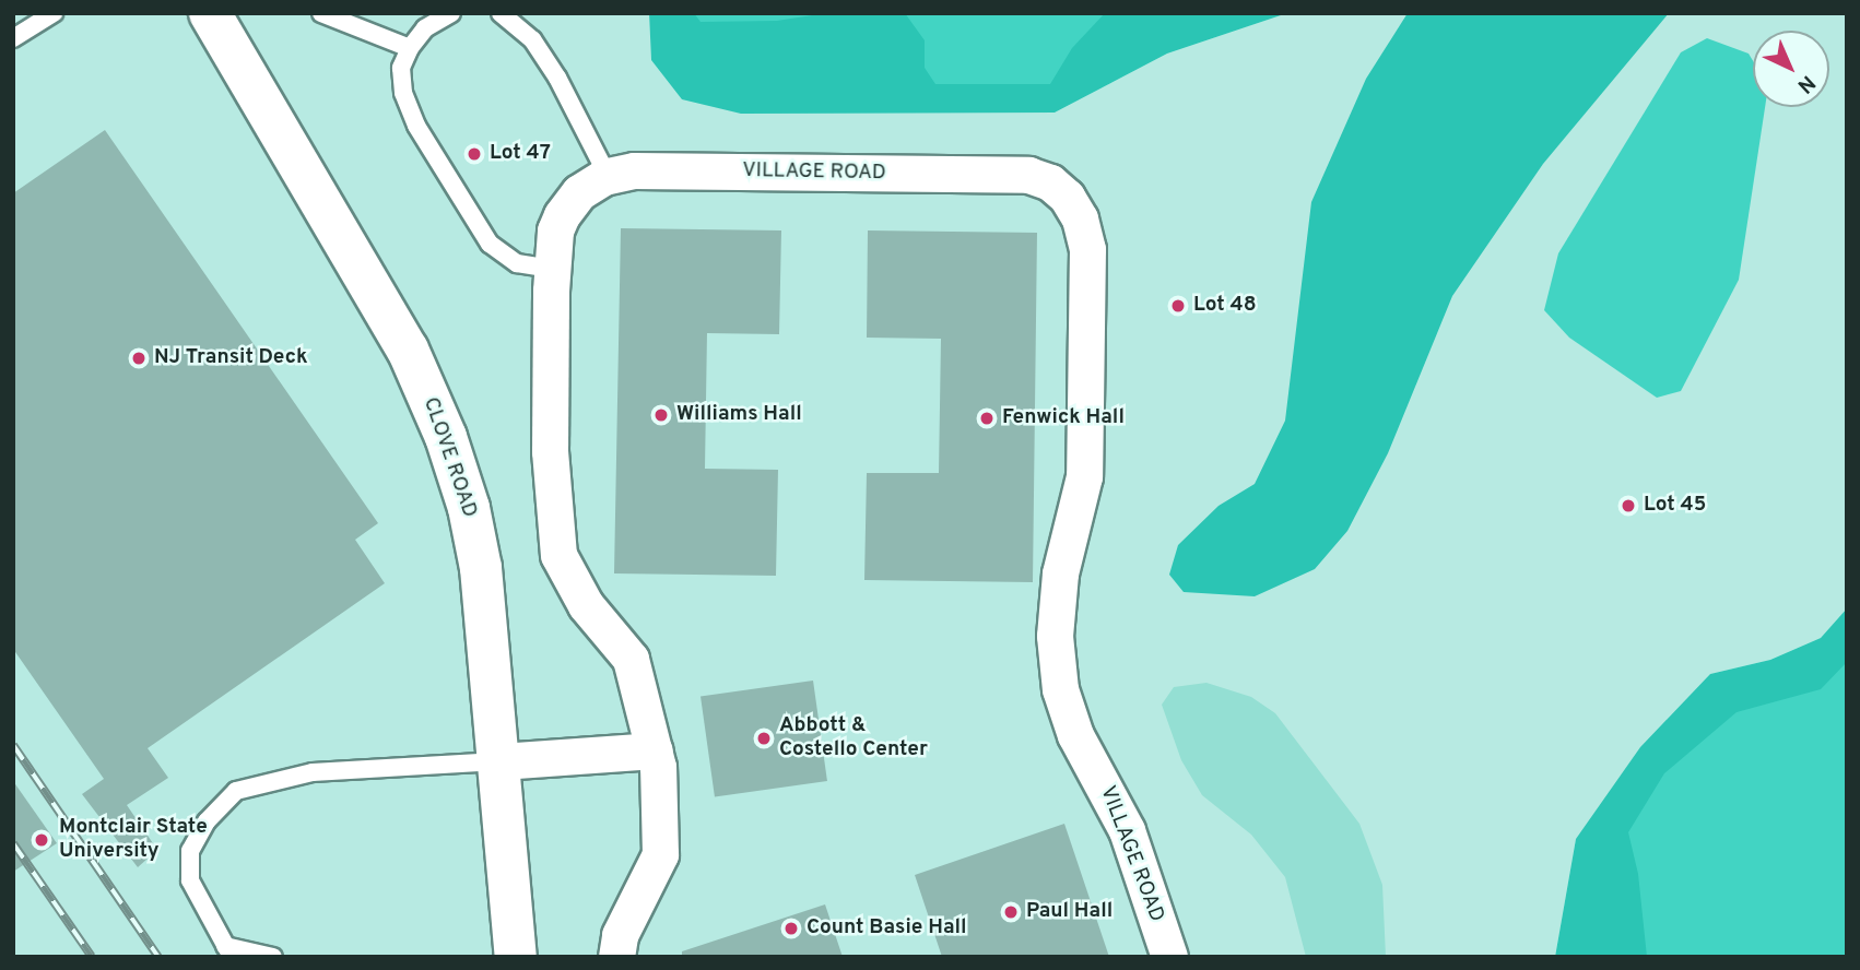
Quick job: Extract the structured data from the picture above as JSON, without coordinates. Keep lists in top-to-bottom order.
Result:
{
  "streets": {
    "street": ["VILLAGE ROAD", "CLOVE ROAD"]
  },
  "places": [
    "Lot 47",
    "Lot 48",
    "NJ Transit Deck",
    "Williams Hall",
    "Fenwick Hall",
    "Lot 45",
    "Abbott & Costello Center",
    "Montclair State University",
    "Paul Hall",
    "Count Basie Hall"
  ],
  "north": "bottom right"
}
